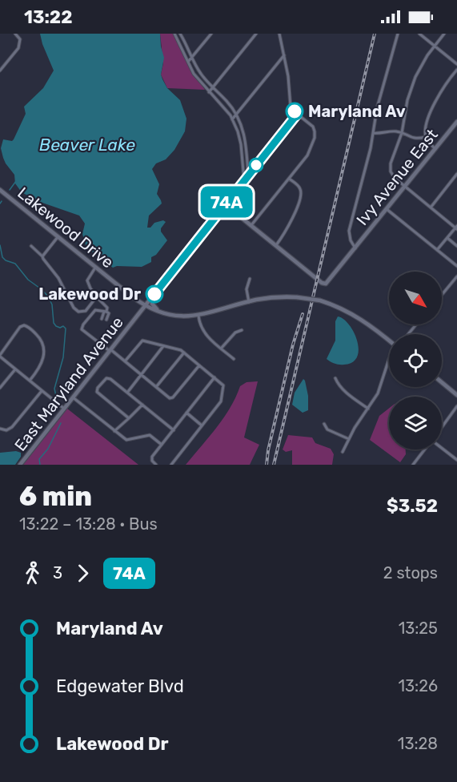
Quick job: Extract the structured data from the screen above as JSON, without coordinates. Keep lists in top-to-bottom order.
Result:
{
  "streets": {
    "street": ["Ivy Avenue East", "Lakewood Drive", "East Maryland Avenue"]
  },
  "crossings": [
    ["Lakewood Drive", "East Maryland Avenue"]
  ],
  "water": ["Beaver Lake"],
  "places": ["Maryland Av", "Lakewood Dr"],
  "lines": ["bus line 74A"],
  "north": "bottom right",
  "page": {
    "status": "13:22",
    "on_map": "74A",
    "heading": ["6 min", "13:22 – 13:28 · Bus", "$3.52"],
    "legs": ["3", "74A", "2 stops"],
    "list": [
      {
        "name": "Maryland Av",
        "value": "13:25"
      },
      {
        "name": "Edgewater Blvd",
        "value": "13:26"
      },
      {
        "name": "Lakewood Dr",
        "value": "13:28"
      }
    ]
  }
}
